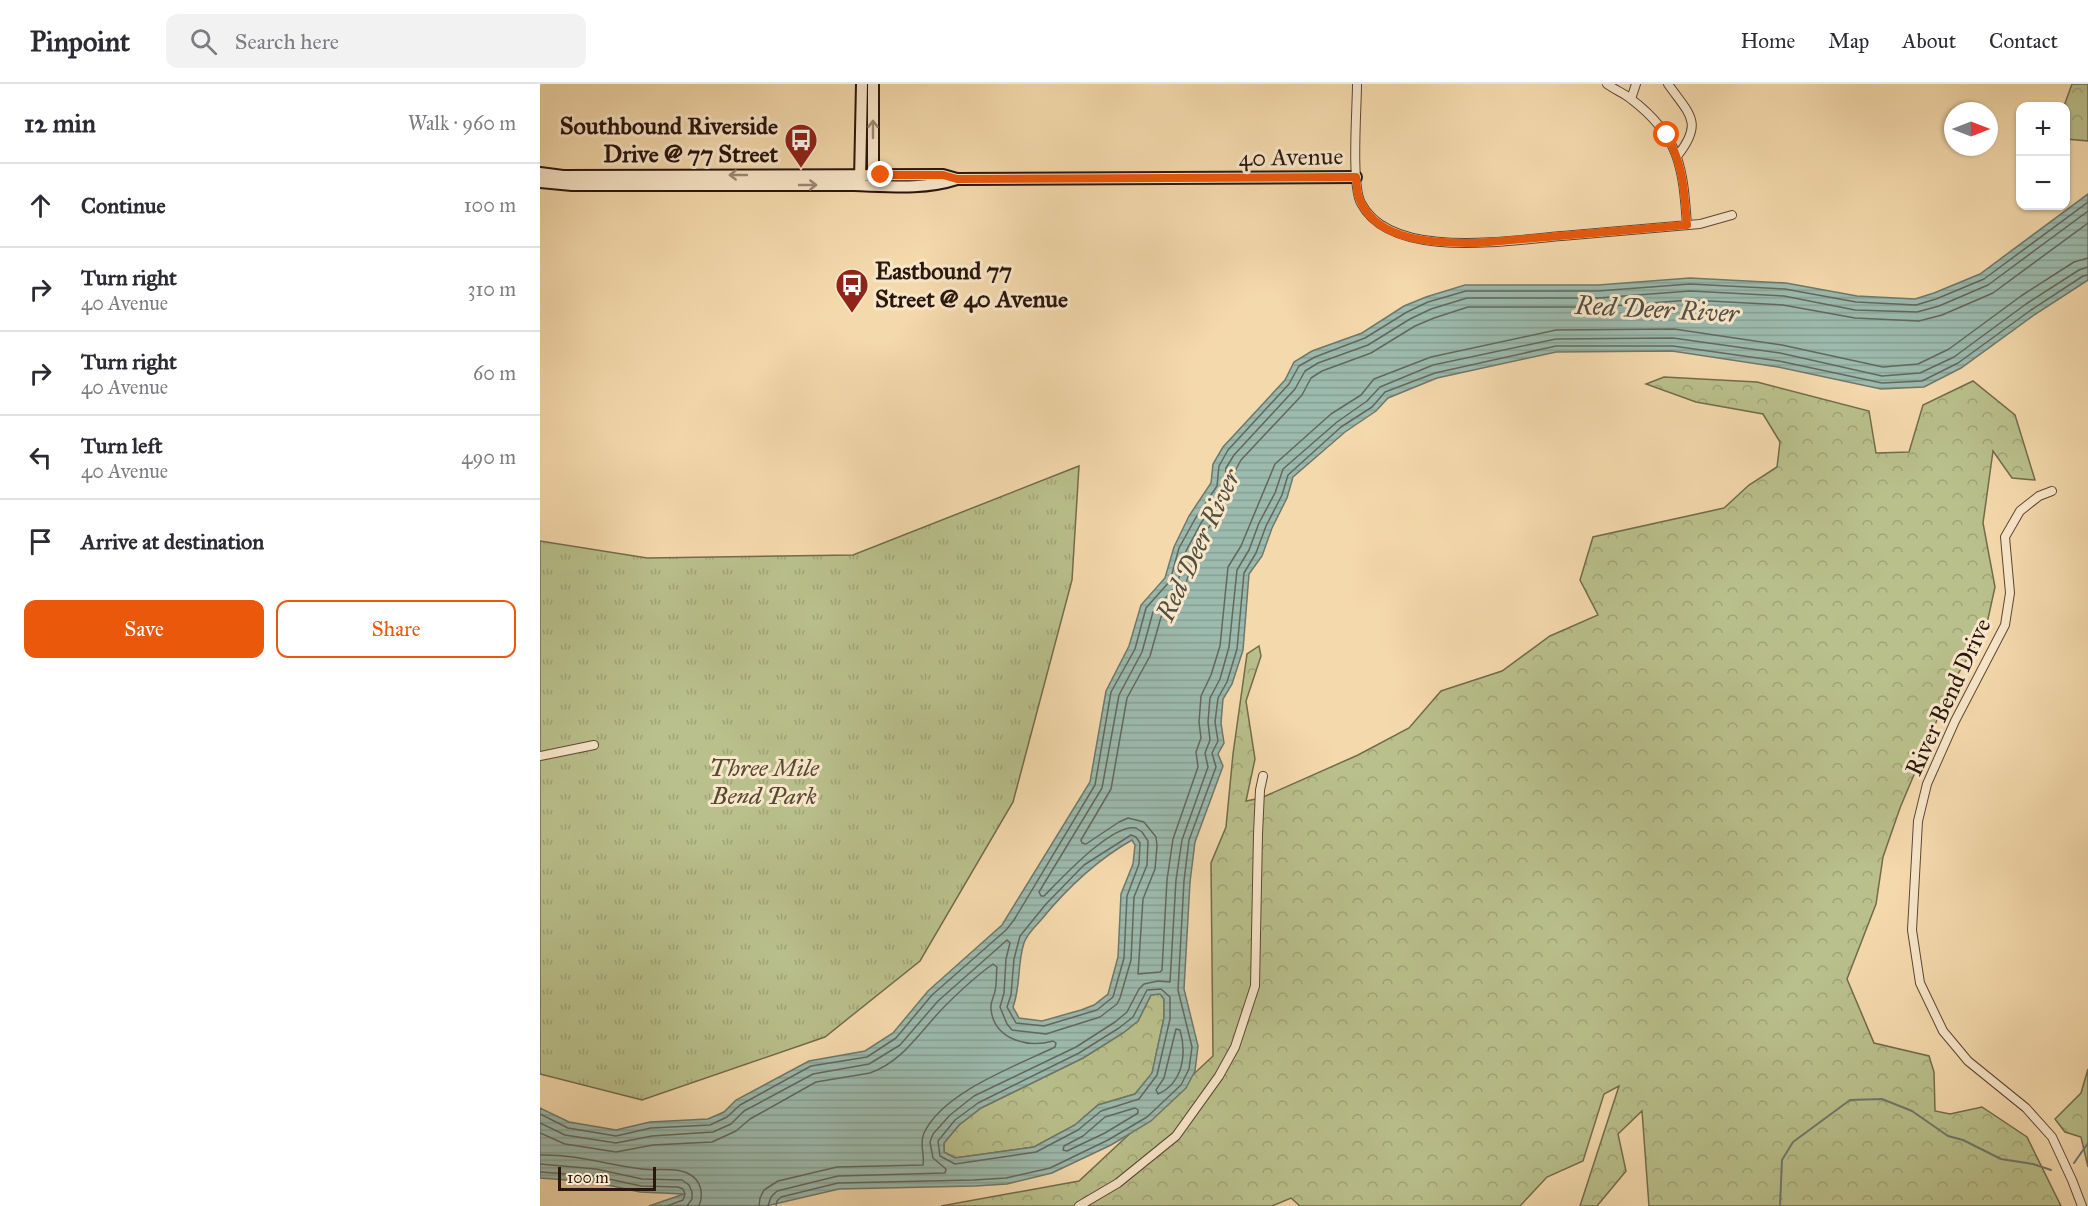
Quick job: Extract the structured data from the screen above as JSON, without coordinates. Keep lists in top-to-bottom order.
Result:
{
  "streets": {
    "main road": ["40 Avenue"],
    "street": ["River Bend Drive"]
  },
  "water": ["Red Deer River"],
  "parks": ["Three Mile Bend Park"],
  "places": {
    "bus stop": ["Southbound Riverside Drive @ 77 Street", "Eastbound 77 Street @ 40 Avenue"]
  },
  "scale_bar": "100 m",
  "north": "right",
  "page": {
    "header": "Pinpoint",
    "search": "Search here",
    "nav": [
      "Home",
      "Map",
      "About",
      "Contact"
    ],
    "heading": ["12 min", "Walk · 960 m"],
    "map_buttons": ["+", "−"],
    "list": [
      ["Continue", "100 m"],
      ["Turn right", "40 Avenue", "310 m"],
      ["Turn right", "40 Avenue", "60 m"],
      ["Turn left", "40 Avenue", "490 m"],
      "Arrive at destination"
    ],
    "buttons": ["Save", "Share"],
    "scale": "100 m"
  }
}
